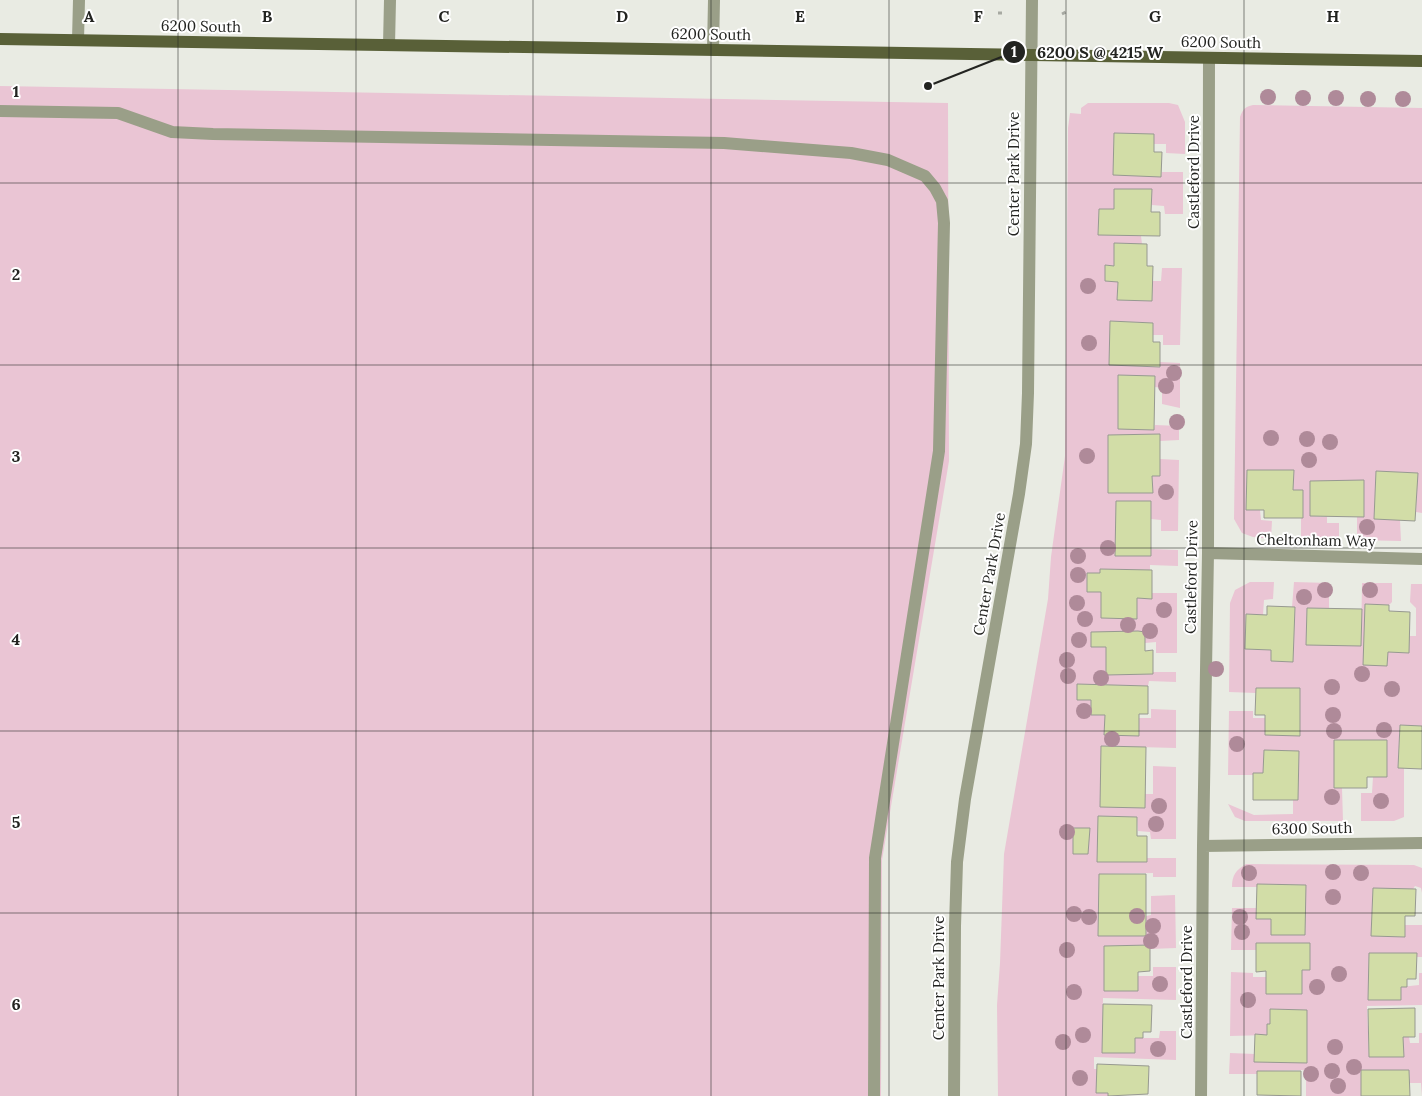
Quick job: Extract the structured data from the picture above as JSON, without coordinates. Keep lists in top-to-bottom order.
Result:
{
  "streets": {
    "main road": ["6200 South"],
    "street": [
      "Castleford Drive",
      "Center Park Drive",
      "Cheltonham Way",
      "6300 South"
    ]
  },
  "crossings": [
    ["6200 South", "Castleford Drive"],
    ["6200 South", "Center Park Drive"],
    ["Castleford Drive", "Cheltonham Way"],
    ["Castleford Drive", "6300 South"]
  ],
  "places": ["6200 S @ 4215 W"],
  "grid": {
    "columns": [
      "A",
      "B",
      "C",
      "D",
      "E",
      "F",
      "G",
      "H"
    ],
    "rows": [
      "1",
      "2",
      "3",
      "4",
      "5",
      "6"
    ]
  }
}
